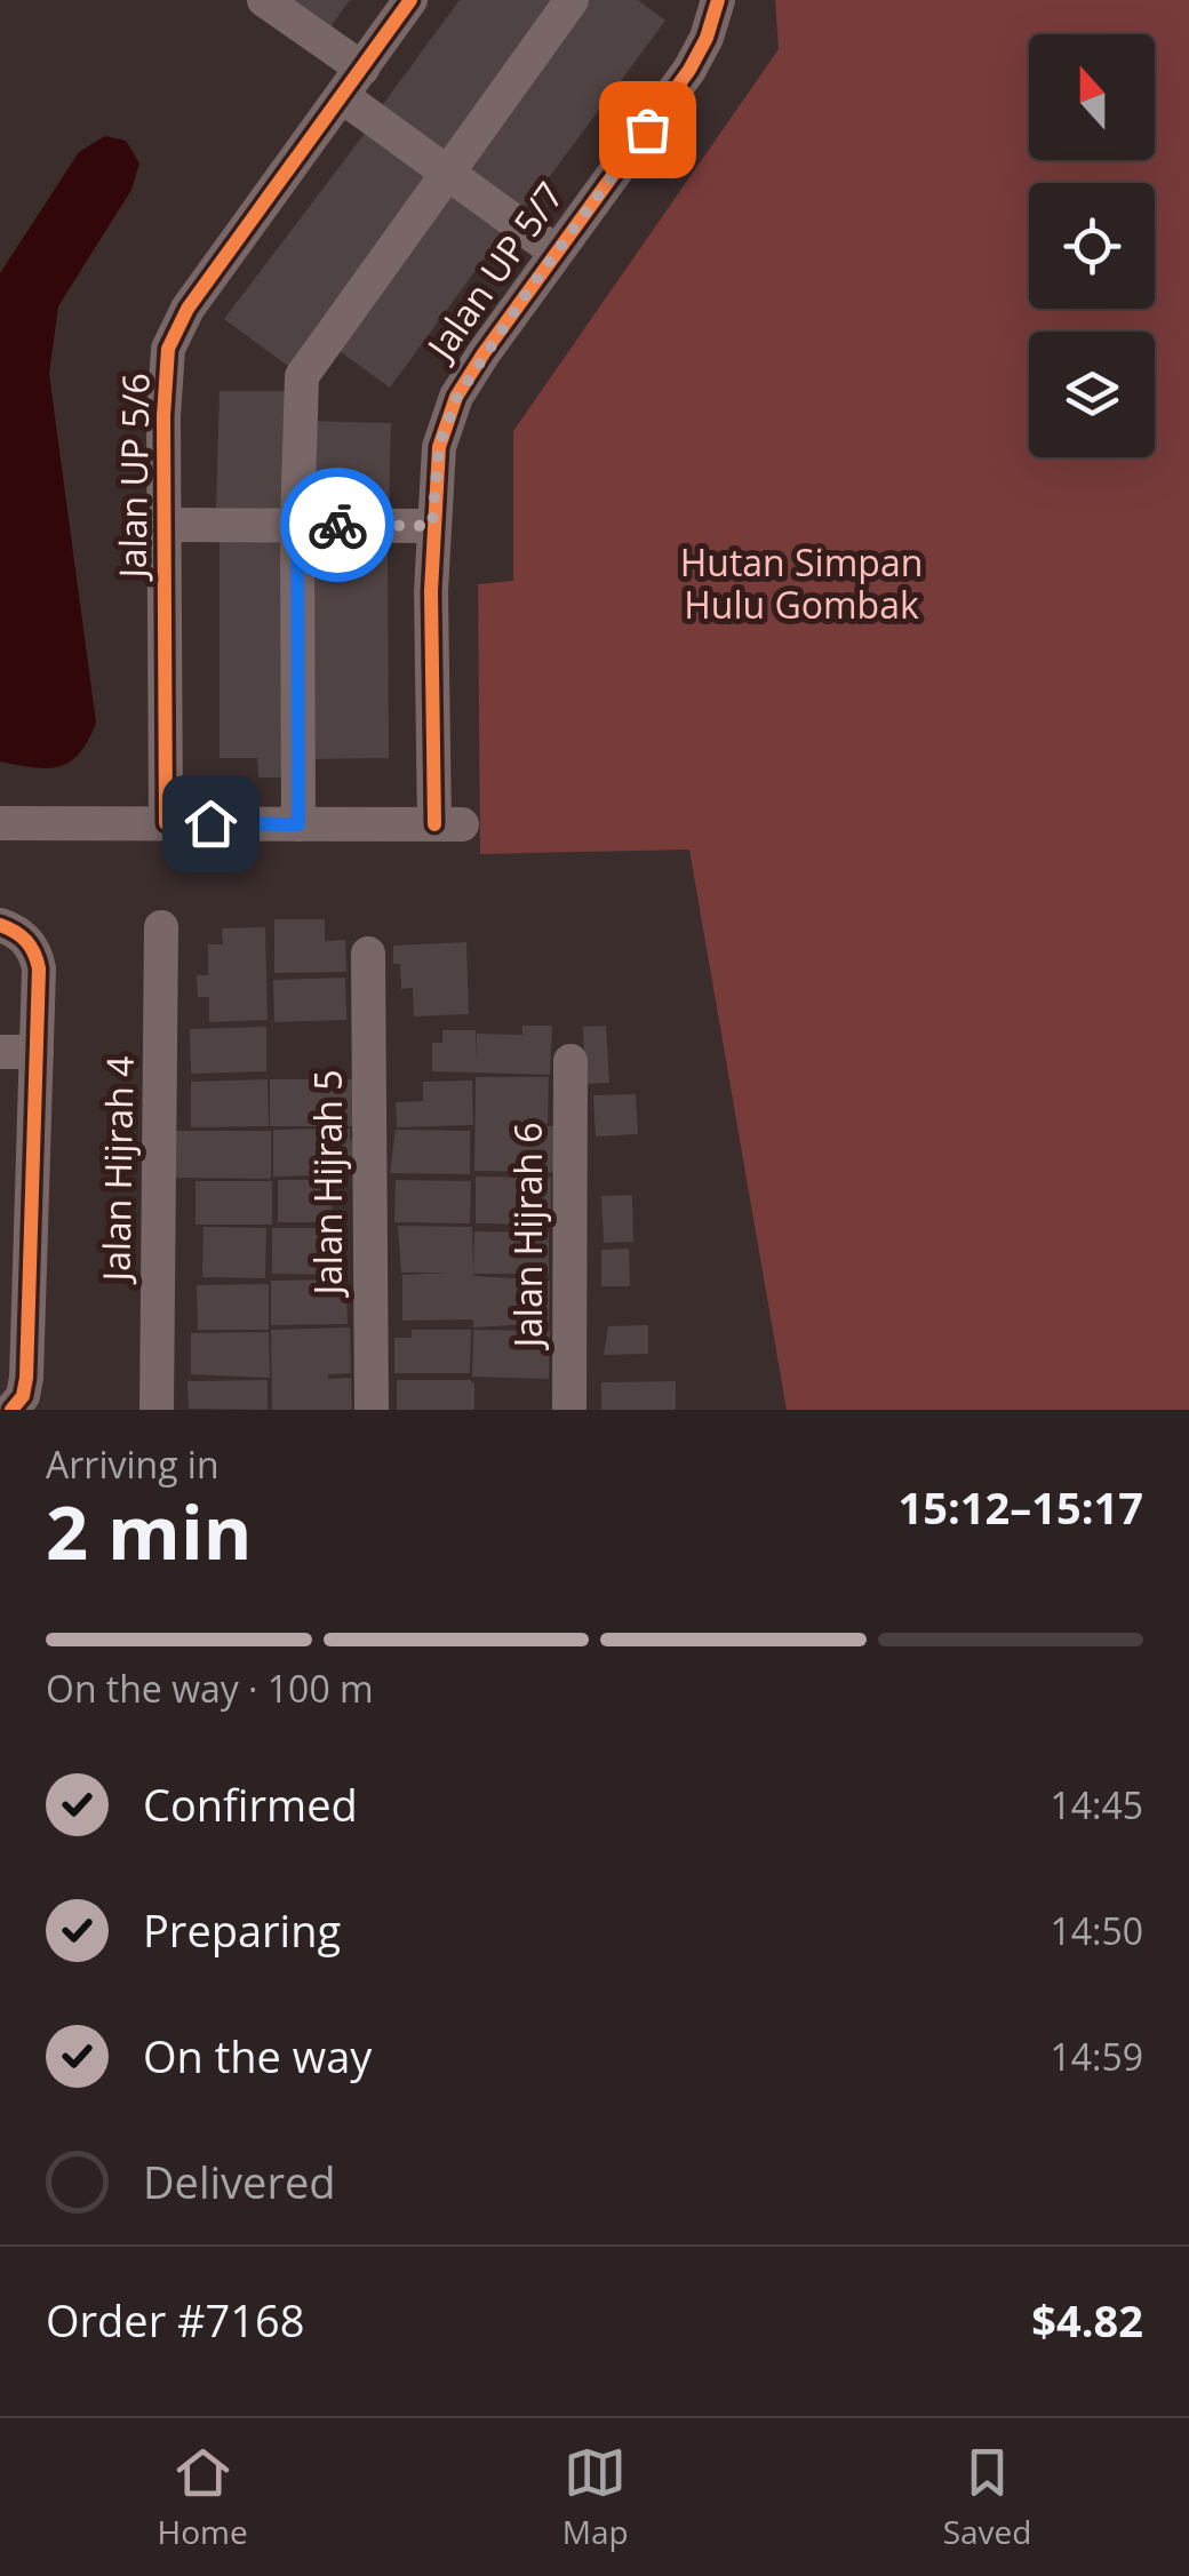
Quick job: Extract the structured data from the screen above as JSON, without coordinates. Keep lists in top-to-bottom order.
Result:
{
  "streets": {
    "street": [
      "Jalan UP 5/7",
      "Jalan UP 5/6",
      "Jalan Hijrah 4",
      "Jalan Hijrah 5",
      "Jalan Hijrah 6"
    ]
  },
  "parks": ["Hutan Simpan Hulu Gombak"],
  "north": "top",
  "page": {
    "heading": ["2 min", "Arriving in", "15:12–15:17"],
    "panel": ["Order #7168", "$4.82"],
    "bar": "On the way · 100 m",
    "list": [
      ["Confirmed", "14:45"],
      ["Preparing", "14:50"],
      ["On the way", "14:59"],
      "Delivered"
    ],
    "tabs": ["Home", "Map", "Saved"]
  }
}
